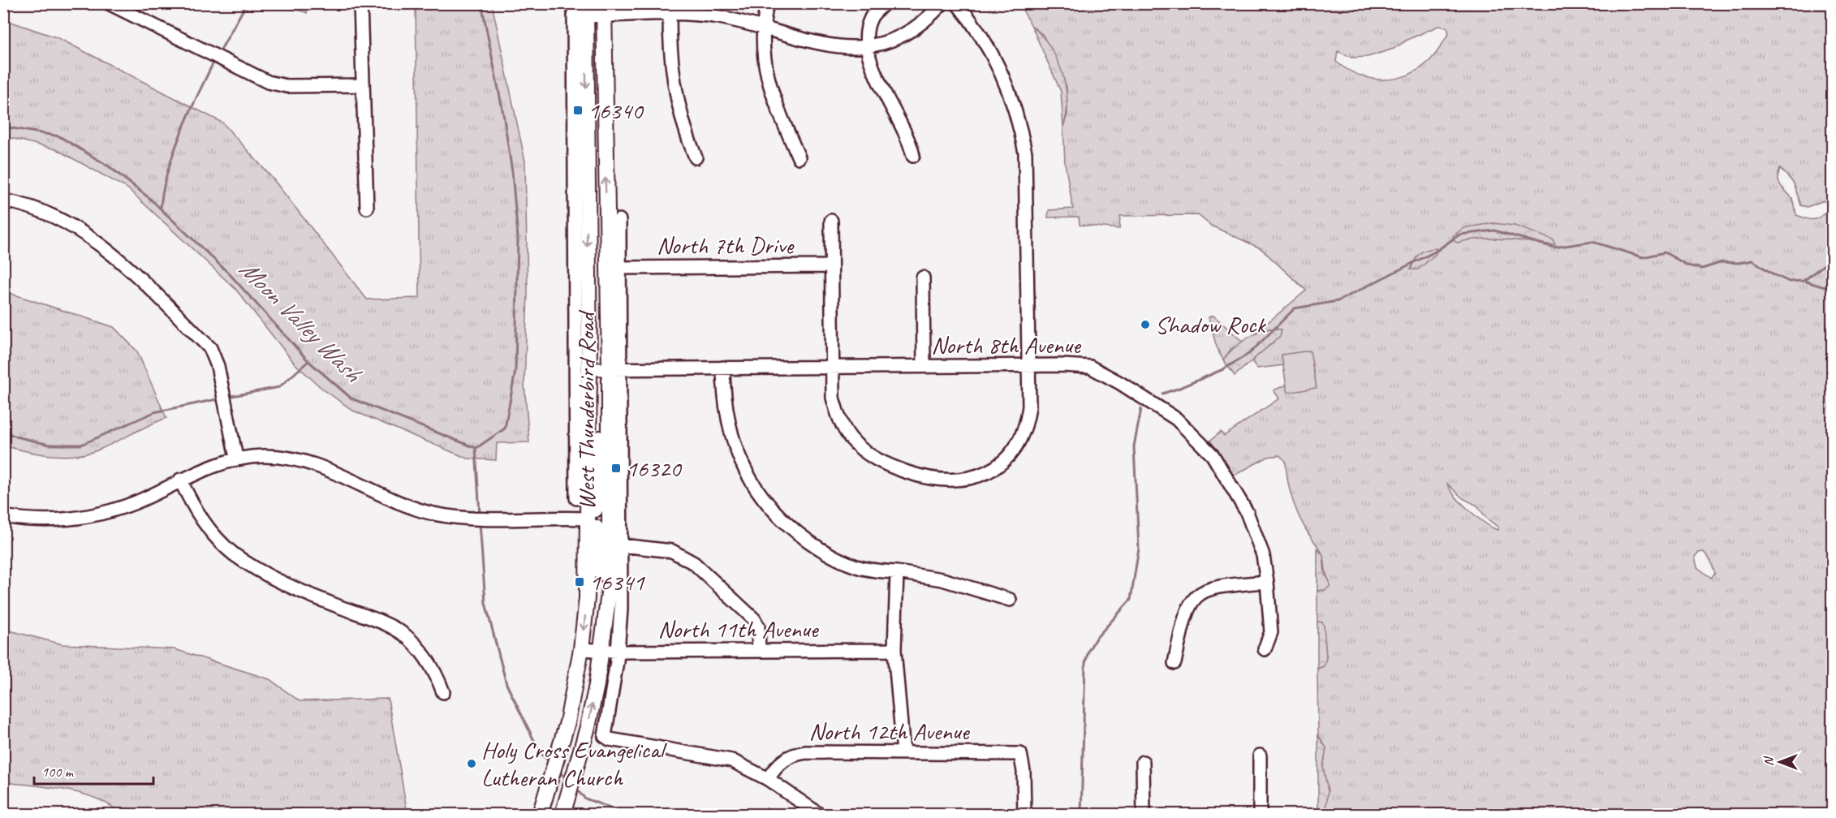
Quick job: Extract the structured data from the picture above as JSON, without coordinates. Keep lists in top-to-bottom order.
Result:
{
  "streets": {
    "main road": ["West Thunderbird Road"],
    "street": [
      "North 7th Drive",
      "North 8th Avenue",
      "North 11th Avenue",
      "North 12th Avenue"
    ]
  },
  "crossings": [
    ["North 7th Drive", "West Thunderbird Road"],
    ["North 8th Avenue", "West Thunderbird Road"],
    ["West Thunderbird Road", "North 11th Avenue"],
    ["West Thunderbird Road", "North 12th Avenue"]
  ],
  "water": ["Moon Valley Wash"],
  "places": {
    "transit": ["16340", "16320", "16341"],
    "other": ["Shadow Rock", "Holy Cross Evangelical Lutheran Church"]
  },
  "scale_bar": "100 m",
  "north": "left"
}
